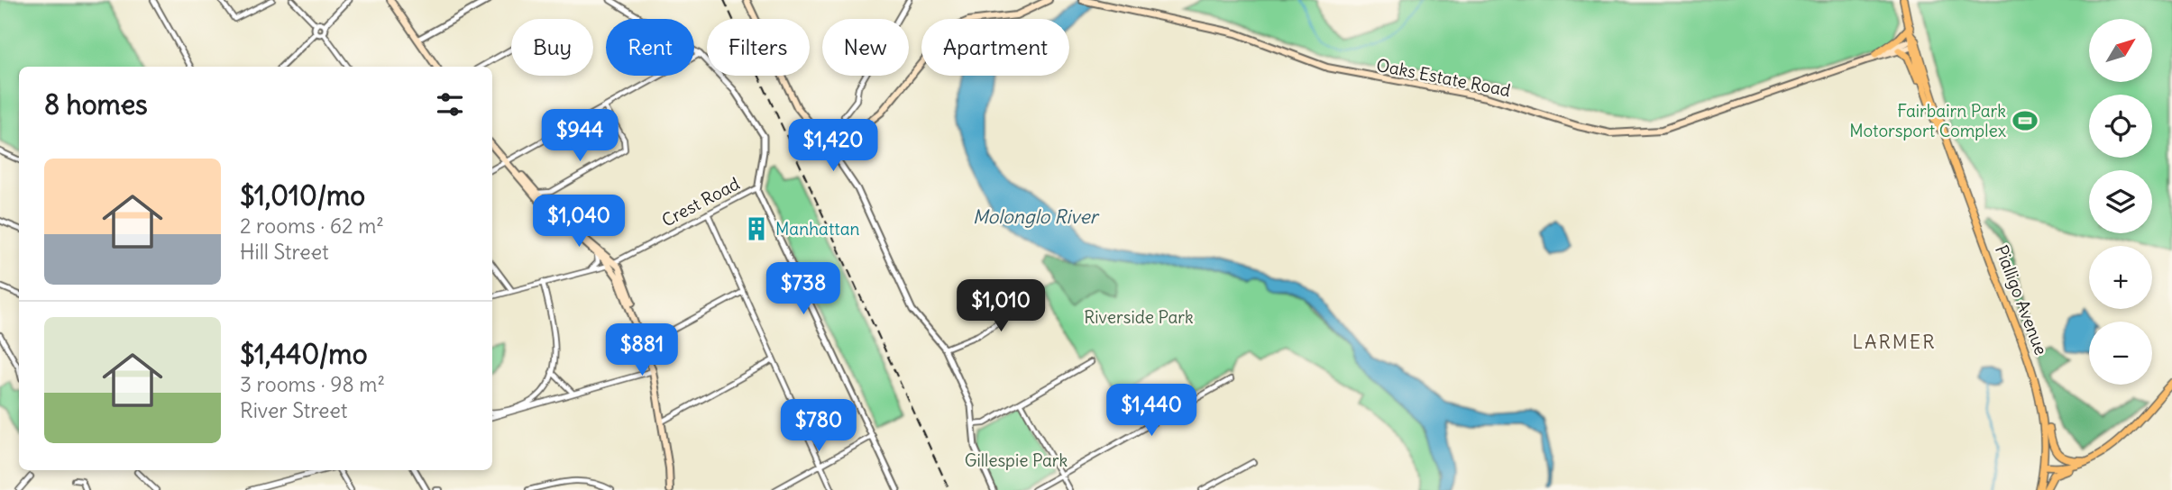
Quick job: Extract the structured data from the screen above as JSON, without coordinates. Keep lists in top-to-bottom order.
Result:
{
  "streets": {
    "main road": ["Oaks Estate Road", "Pialligo Avenue"],
    "street": ["Crest Road"]
  },
  "crossings": [
    ["Oaks Estate Road", "Pialligo Avenue"]
  ],
  "districts": ["LARMER"],
  "water": ["Molonglo River"],
  "parks": ["Riverside Park", "Gillespie Park"],
  "places": {
    "sports": ["Fairbairn Park Motorsport Complex"],
    "building": ["Manhattan"]
  },
  "north": "top right",
  "page": {
    "map_buttons": ["+", "−"],
    "chip": [
      "Buy",
      "Rent",
      "Filters",
      "New",
      "Apartment"
    ],
    "heading": "8 homes",
    "price": [
      "$944",
      "$1,420",
      "$1,040",
      "$738",
      "$1,010",
      "$881",
      "$1,440",
      "$780"
    ],
    "list": [
      {
        "name": "$1,010/mo",
        "note": "2 rooms · 62 m² · Hill Street"
      },
      {
        "name": "$1,440/mo",
        "note": "3 rooms · 98 m² · River Street"
      }
    ]
  }
}
